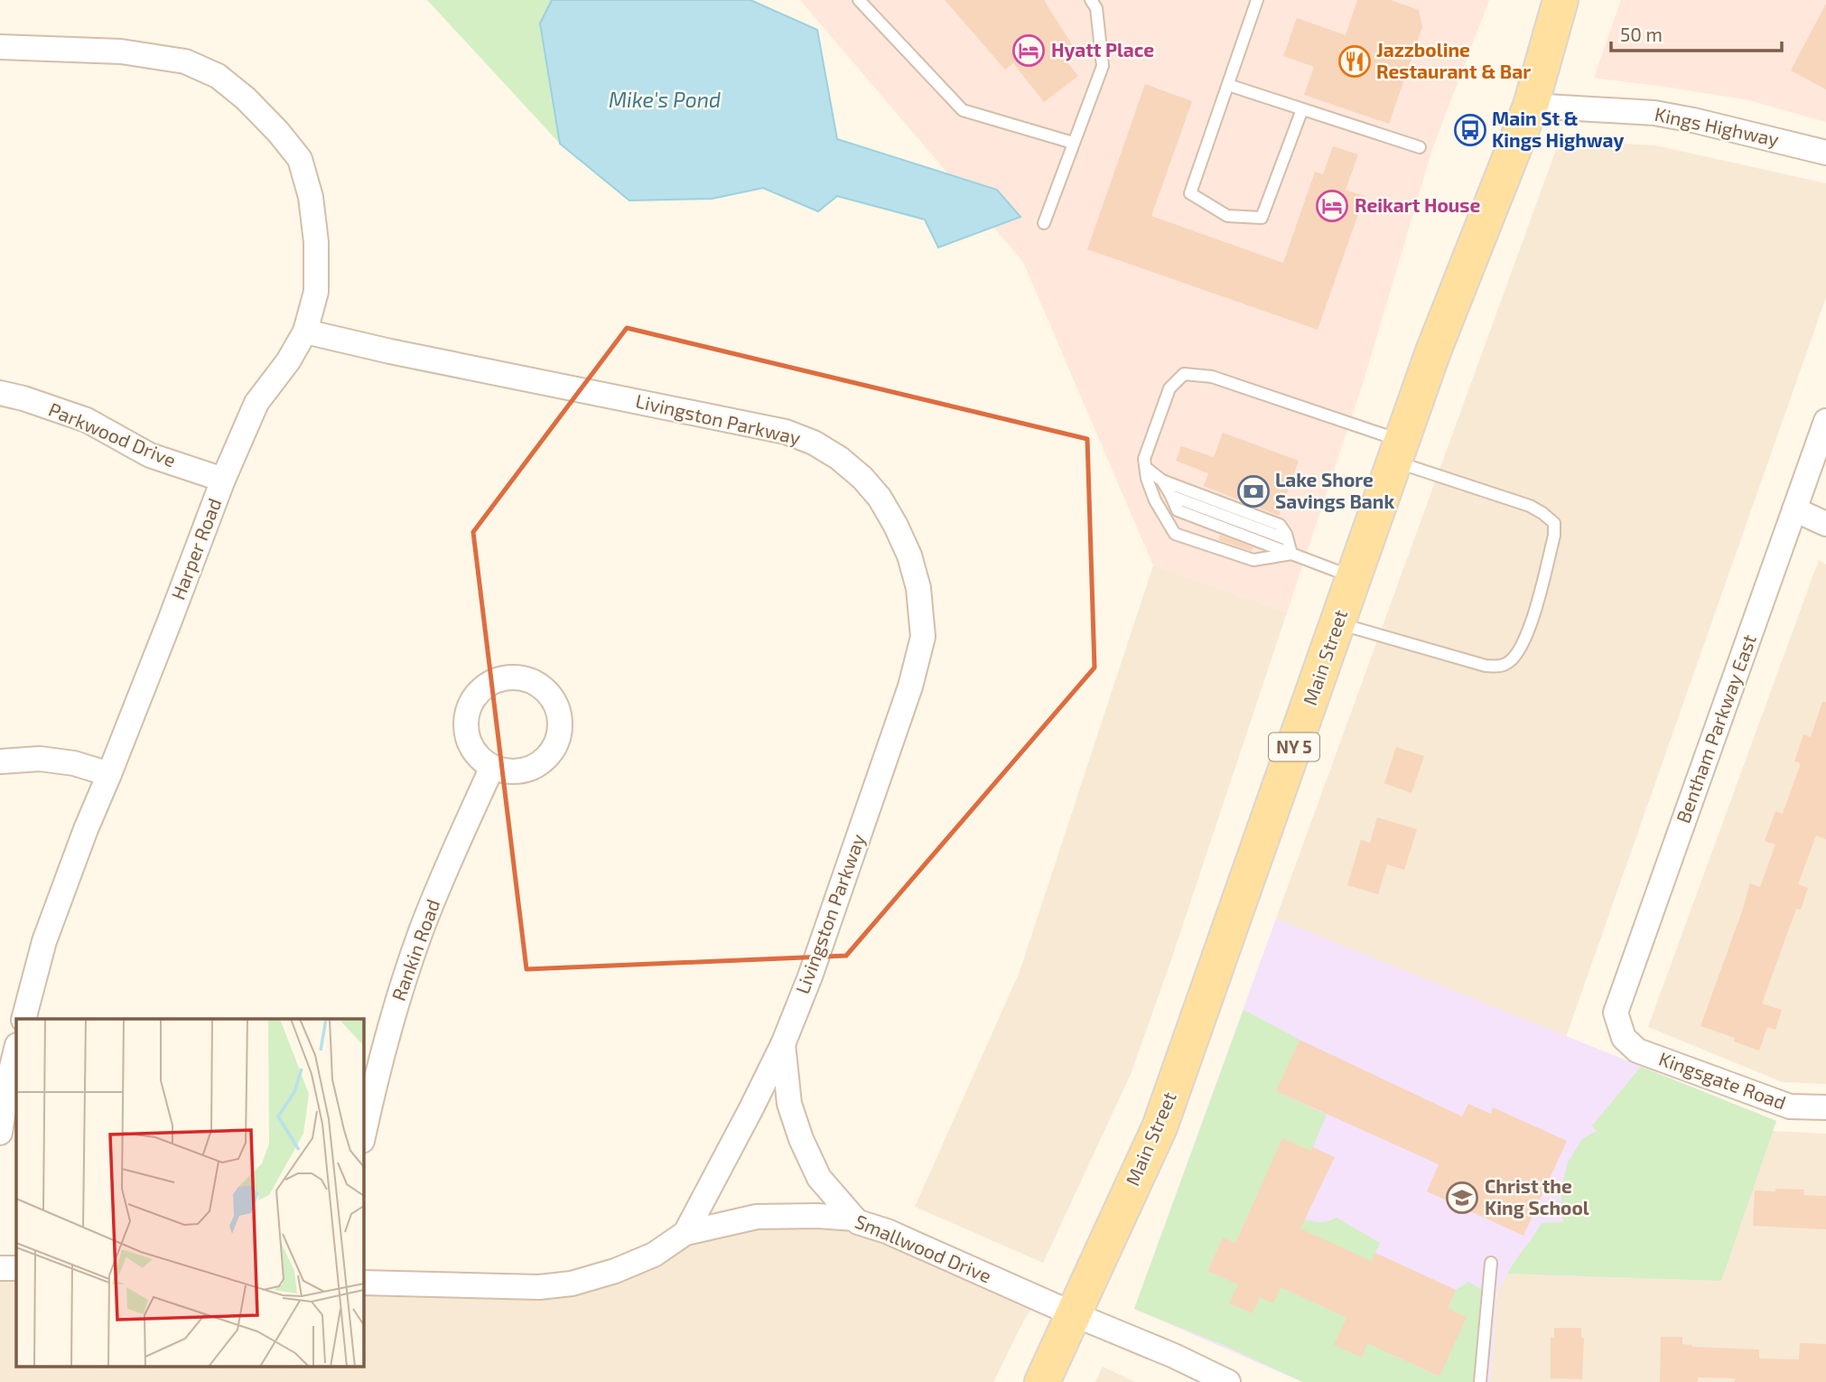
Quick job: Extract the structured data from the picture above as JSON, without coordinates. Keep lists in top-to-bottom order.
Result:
{
  "streets": {
    "main road": ["Main Street", "NY 5"],
    "street": [
      "Kings Highway",
      "Livingston Parkway",
      "Parkwood Drive",
      "Harper Road",
      "Bentham Parkway East",
      "Rankin Road",
      "Kingsgate Road",
      "Smallwood Drive"
    ]
  },
  "crossings": [
    ["Kings Highway", "Main Street"],
    ["Livingston Parkway", "Harper Road"],
    ["Livingston Parkway", "Smallwood Drive"],
    ["Parkwood Drive", "Harper Road"],
    ["Main Street", "Smallwood Drive"],
    ["Bentham Parkway East", "Kingsgate Road"]
  ],
  "water": ["Mike's Pond"],
  "places": {
    "hotel": ["Hyatt Place", "Reikart House"],
    "restaurant": ["Jazzboline Restaurant & Bar"],
    "bus stop": ["Main St & Kings Highway"],
    "bank": ["Lake Shore Savings Bank"],
    "school or university": ["Christ the King School"]
  },
  "scale_bar": "50 m"
}
